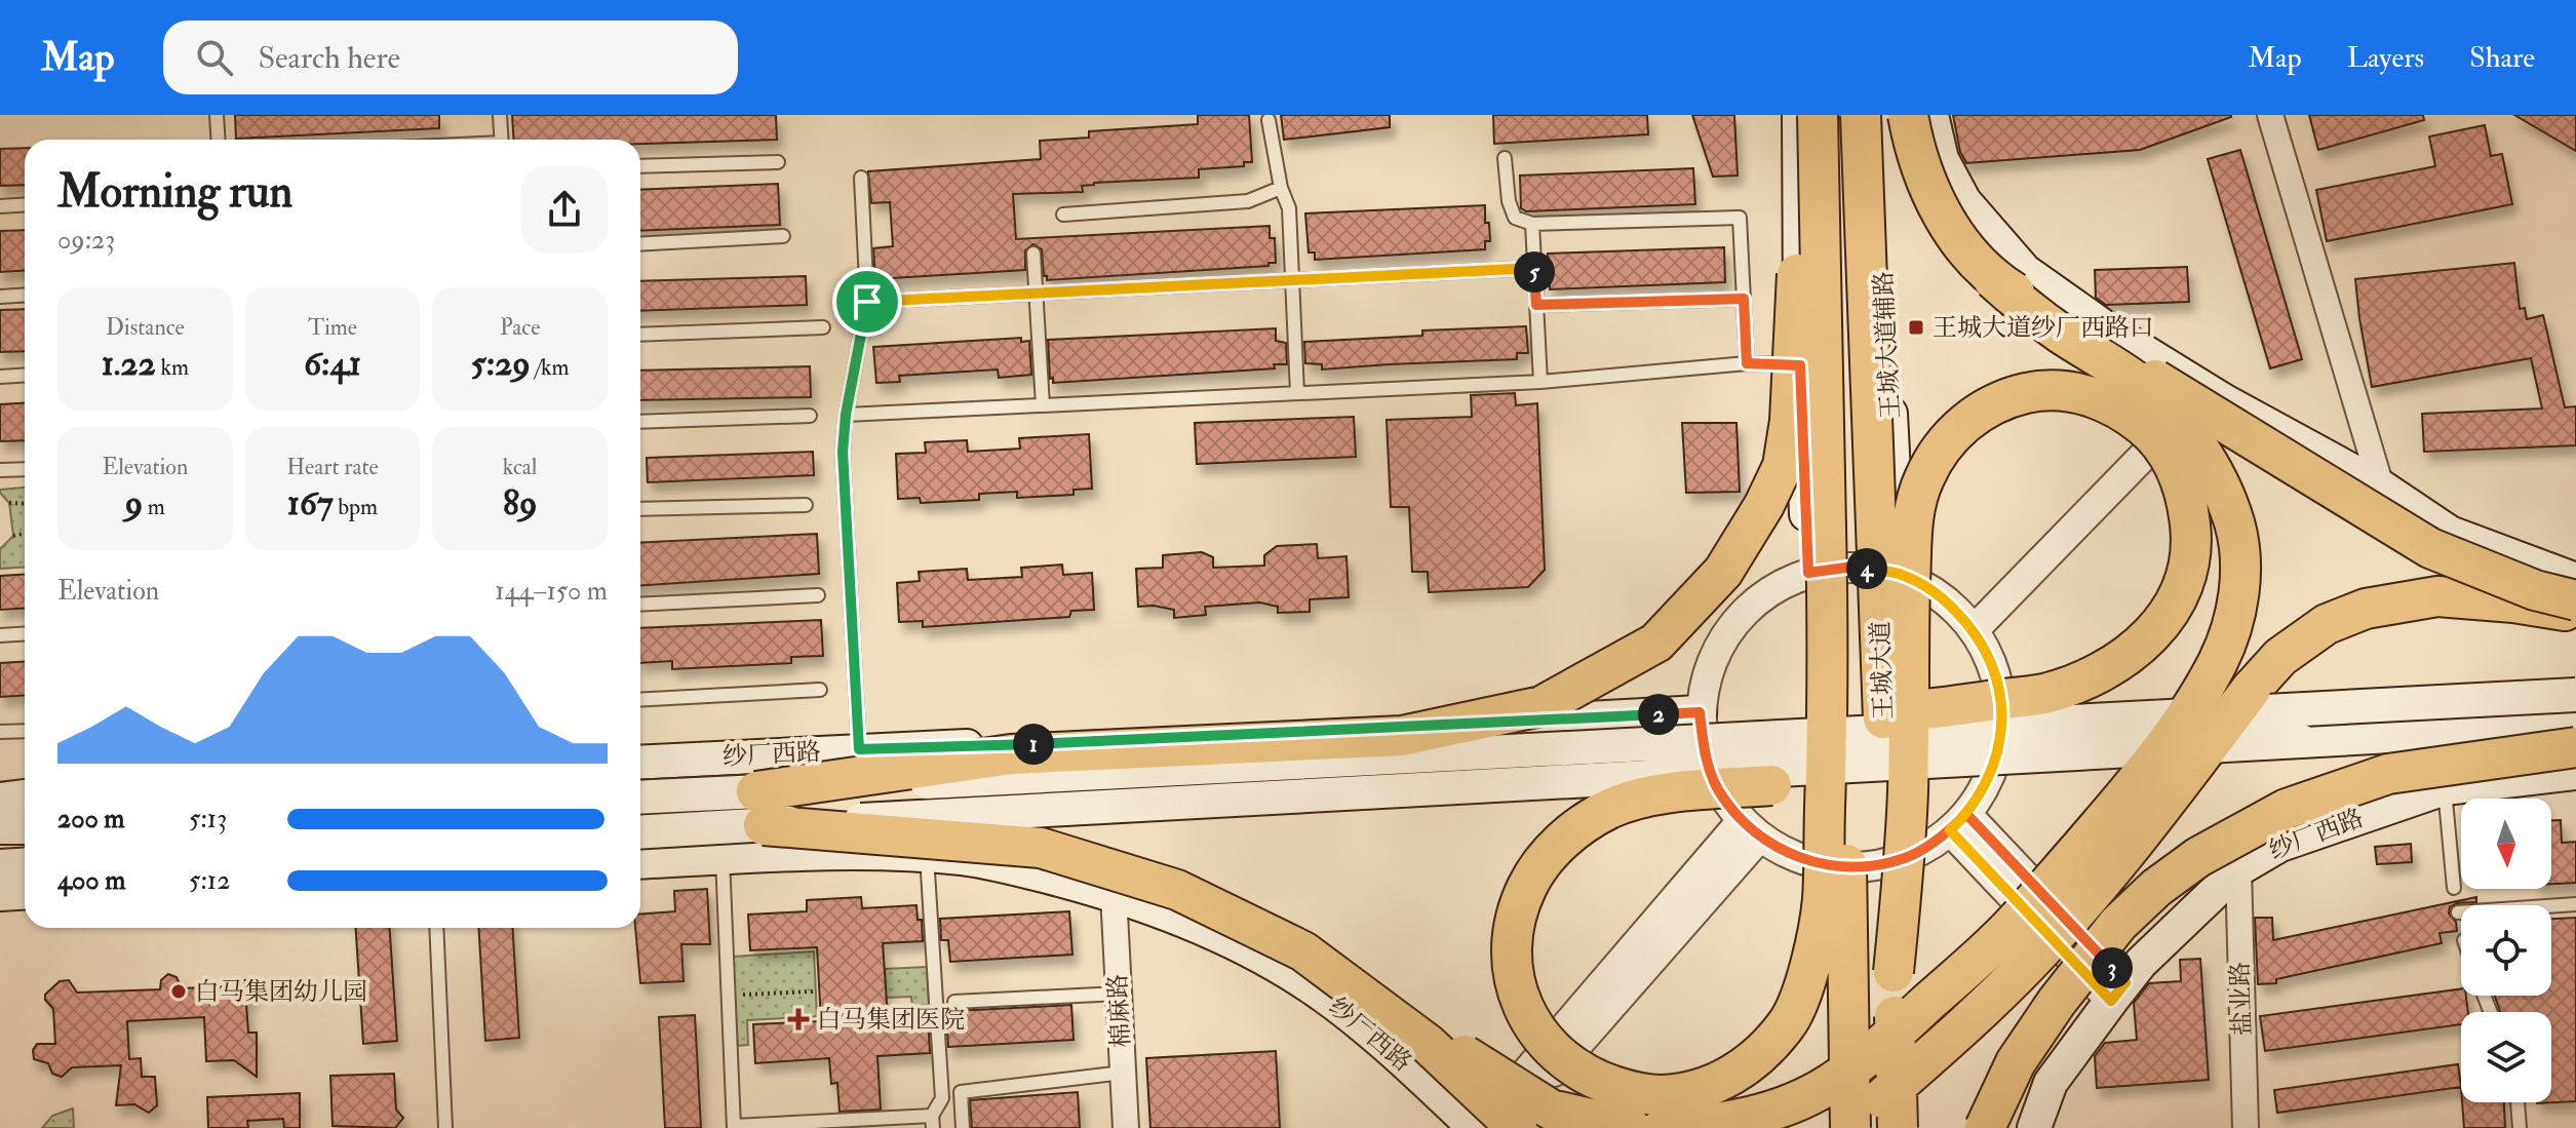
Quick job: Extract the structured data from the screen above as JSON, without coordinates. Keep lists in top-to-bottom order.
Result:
{
  "streets": {
    "highway": ["王城大道"],
    "main road": ["王城大道辅路", "纱厂西路"],
    "street": ["盐业路", "棉麻路"]
  },
  "crossings": [
    ["纱厂西路", "盐业路"],
    ["纱厂西路", "棉麻路"]
  ],
  "places": {
    "transit": ["王城大道纱厂西路口"],
    "other": ["白马集团幼儿园"],
    "health": ["白马集团医院"]
  },
  "north": "bottom",
  "page": {
    "header": "Map",
    "search": "Search here",
    "nav": ["Map", "Layers", "Share"],
    "heading": ["Morning run", "09:23"],
    "pins": [
      "5",
      "4",
      "2",
      "1",
      "3"
    ],
    "stats": [
      ["Distance", "1.22 km"],
      ["Time", "6:41"],
      ["Pace", "5:29 /km"],
      ["Elevation", "9 m"],
      ["Heart rate", "167 bpm"],
      ["kcal", "89"]
    ],
    "chart": ["Elevation", "144–150 m"],
    "list": [
      {
        "name": "200 m",
        "note": "5:13"
      },
      {
        "name": "400 m",
        "note": "5:12"
      }
    ]
  }
}
